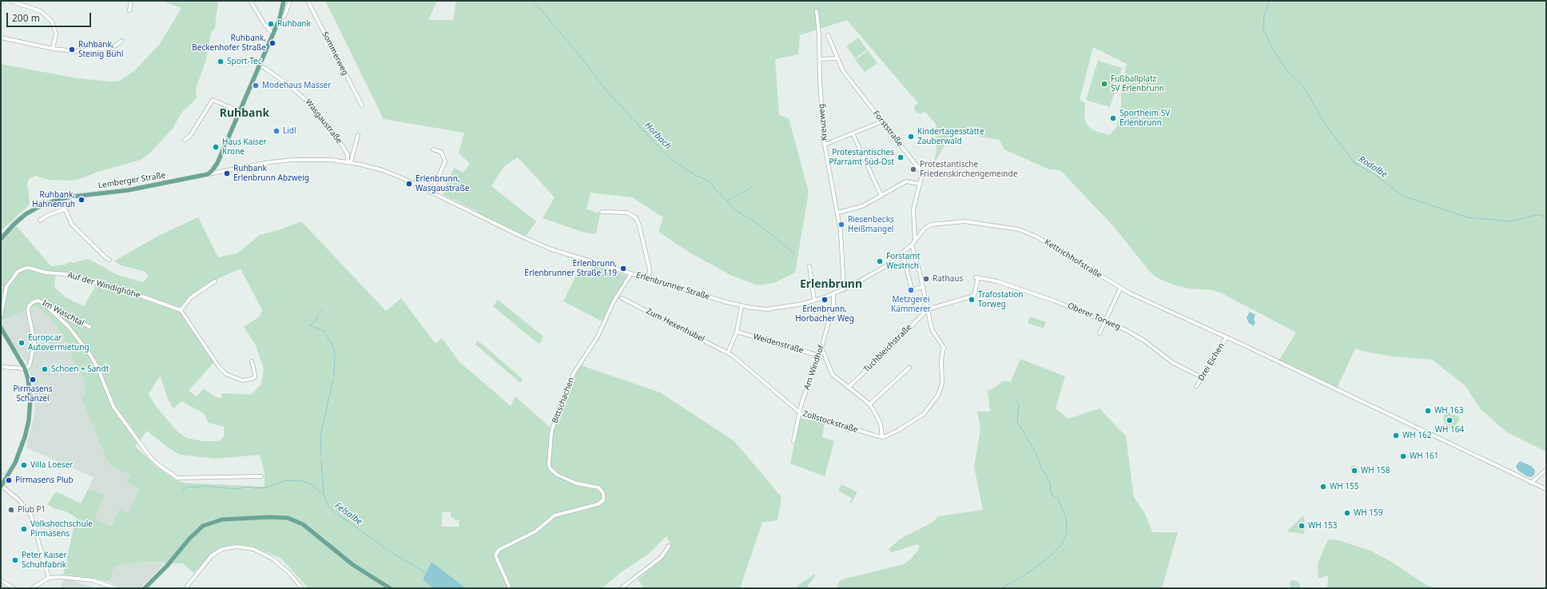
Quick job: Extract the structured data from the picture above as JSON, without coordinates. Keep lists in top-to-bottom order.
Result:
{
  "streets": {
    "main road": ["Lemberger Straße"],
    "street": [
      "Sommerweg",
      "Wasgaustraße",
      "Kreuzweg",
      "Forststraße",
      "Kettrichhofstraße",
      "Auf der Windighöhe",
      "Erlenbrunner Straße",
      "Im Waschtal",
      "Oberer Torweg",
      "Zum Hexenhübel",
      "Weidenstraße",
      "Tuchbleichstraße",
      "Drei Eichen",
      "Am Windhof",
      "Bittschachen",
      "Zollstockstraße"
    ]
  },
  "crossings": [
    ["Wasgaustraße", "Lemberger Straße"],
    ["Wasgaustraße", "Erlenbrunner Straße"],
    ["Kreuzweg", "Erlenbrunner Straße"],
    ["Forststraße", "Kettrichhofstraße"],
    ["Lemberger Straße", "Erlenbrunner Straße"],
    ["Kettrichhofstraße", "Erlenbrunner Straße"],
    ["Kettrichhofstraße", "Drei Eichen"],
    ["Erlenbrunner Straße", "Am Windhof"],
    ["Erlenbrunner Straße", "Bittschachen"],
    ["Oberer Torweg", "Tuchbleichstraße"],
    ["Oberer Torweg", "Drei Eichen"],
    ["Zum Hexenhübel", "Zollstockstraße"],
    ["Weidenstraße", "Am Windhof"],
    ["Am Windhof", "Zollstockstraße"]
  ],
  "districts": ["Ruhbank", "Erlenbrunn"],
  "water": ["Horbach", "Rodalbe", "Felsalbe"],
  "places": [
    "Ruhbank",
    "Ruhbank, Beckenhofer Straße",
    "Ruhbank, Steinig Bühl",
    "Sport-Tec",
    "Fußballplatz SV Erlenbrunn",
    "Modehaus Masser",
    "Sportheim SV Erlenbrunn",
    "Lidl",
    "Kindertagesstätte Zauberwald",
    "Haus Kaiser Krone",
    "Protestantisches Pfarramt Süd-Ost",
    "Protestantische Friedenskirchengemeinde",
    "Ruhbank Erlenbrunn Abzweig",
    "Erlenbrunn, Wasgaustraße",
    "Ruhbank, Hahnenruh",
    "Riesenbecks Heißmangel",
    "Forstamt Westrich",
    "Erlenbrunn, Erlenbrunner Straße 119",
    "Rathaus",
    "Metzgerei Kämmerer",
    "Erlenbrunn, Horbacher Weg",
    "Trafostation Torweg",
    "Europcar Autovermietung",
    "Schoen + Sandt",
    "Pirmasens Schänzel",
    "WH 163",
    "WH 164",
    "WH 162",
    "WH 161",
    "Villa Loeser",
    "WH 158",
    "Pirmasens Plub",
    "WH 155",
    "Plub P1",
    "WH 159",
    "WH 153",
    "Volkshochschule Pirmasens",
    "Peter Kaiser Schuhfabrik"
  ],
  "scale_bar": "200 m"
}
